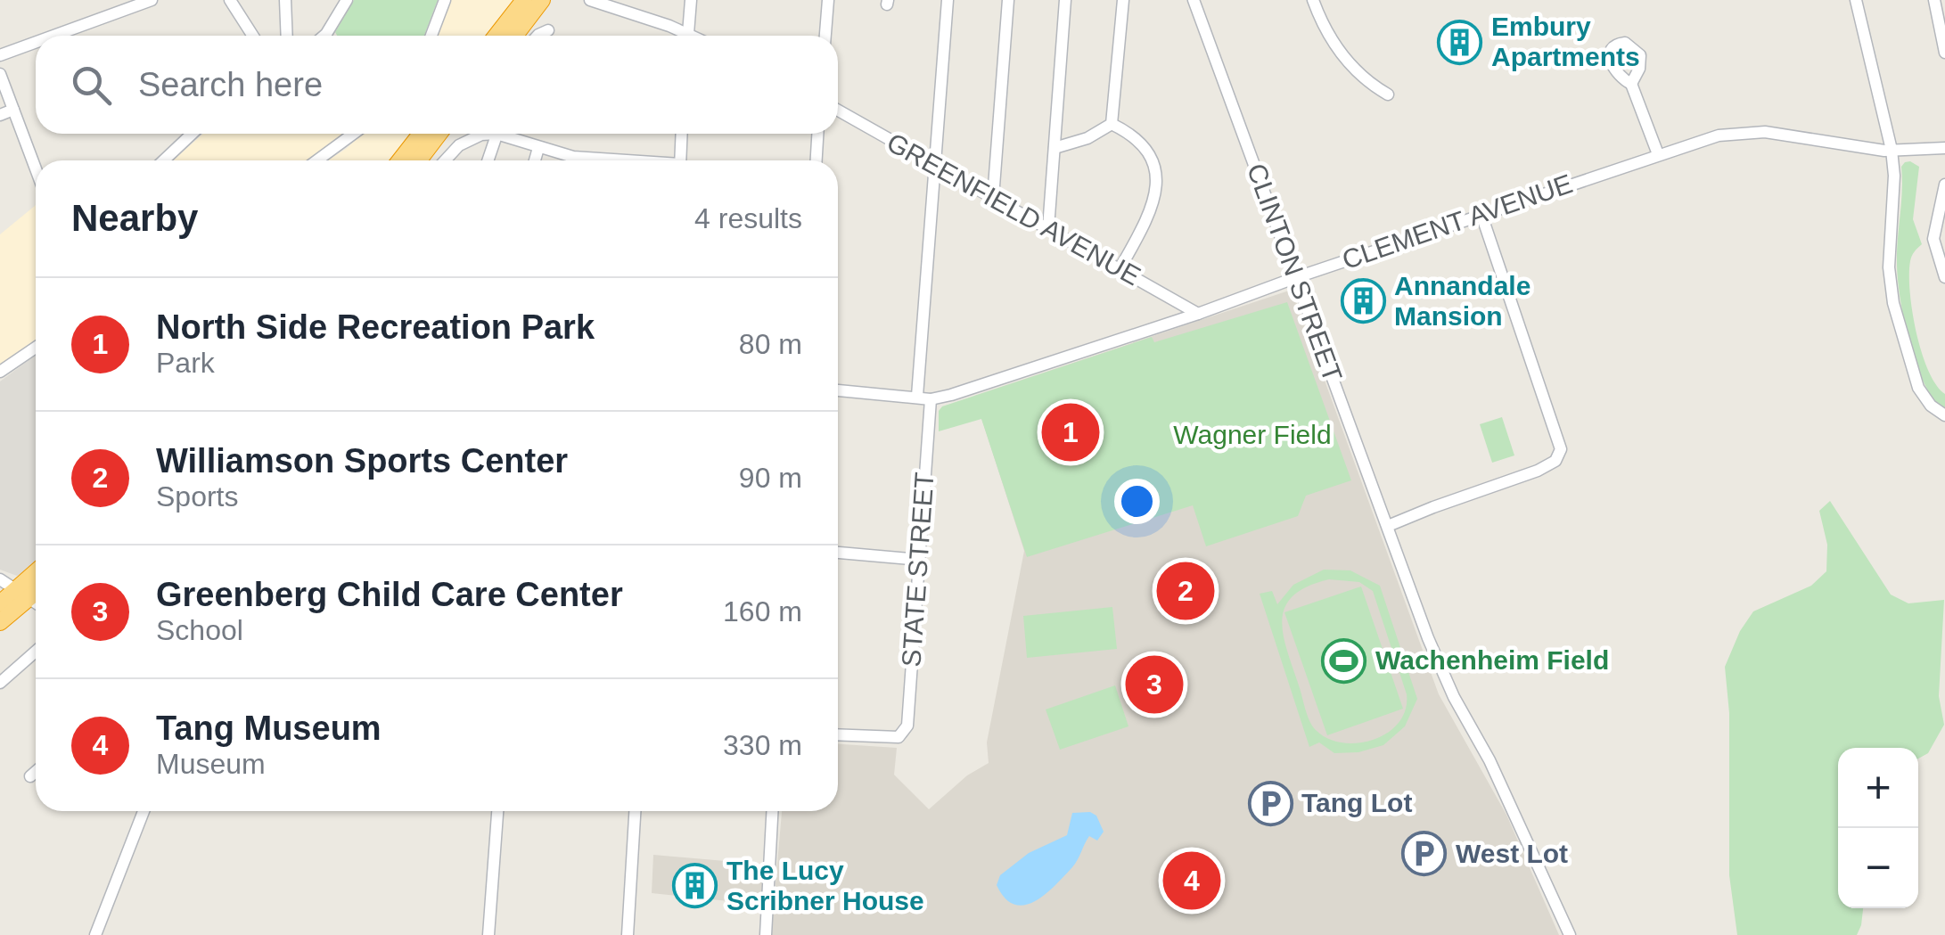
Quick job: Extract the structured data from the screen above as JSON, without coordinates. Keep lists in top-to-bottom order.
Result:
{
  "streets": {
    "street": [
      "GREENFIELD AVENUE",
      "CLEMENT AVENUE",
      "CLINTON STREET",
      "STATE STREET"
    ]
  },
  "crossings": [
    ["GREENFIELD AVENUE", "CLEMENT AVENUE"],
    ["CLEMENT AVENUE", "CLINTON STREET"],
    ["CLEMENT AVENUE", "STATE STREET"]
  ],
  "parks": ["Wagner Field"],
  "places": {
    "building": ["Embury Apartments", "Annandale Mansion", "The Lucy Scribner House"],
    "sports": ["Wachenheim Field"],
    "parking": ["Tang Lot", "West Lot"]
  },
  "page": {
    "search": "Search here",
    "heading": ["Nearby", "4 results"],
    "list": [
      {
        "mark": "1",
        "name": "North Side Recreation Park",
        "note": "Park",
        "value": "80 m"
      },
      {
        "mark": "2",
        "name": "Williamson Sports Center",
        "note": "Sports",
        "value": "90 m"
      },
      {
        "mark": "3",
        "name": "Greenberg Child Care Center",
        "note": "School",
        "value": "160 m"
      },
      {
        "mark": "4",
        "name": "Tang Museum",
        "note": "Museum",
        "value": "330 m"
      }
    ],
    "pins": [
      "1",
      "2",
      "3",
      "4"
    ],
    "map_buttons": ["+", "−"]
  }
}
